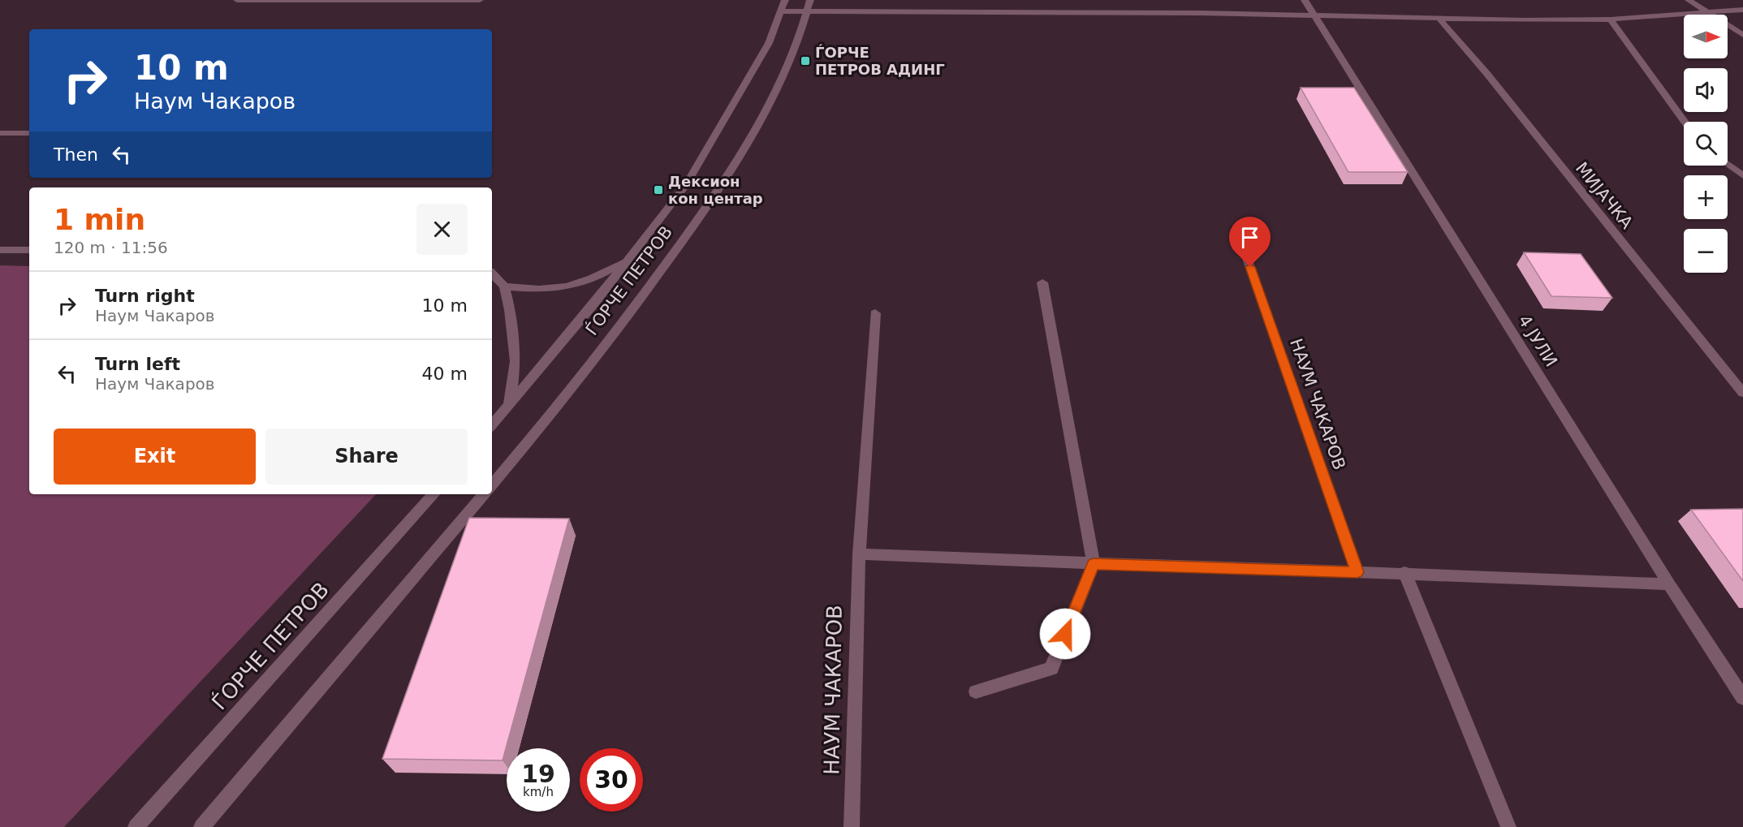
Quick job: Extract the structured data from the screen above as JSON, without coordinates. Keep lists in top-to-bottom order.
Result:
{
  "streets": {
    "street": [
      "МИЈАЧКА",
      "ЃОРЧЕ ПЕТРОВ",
      "4 ЈУЛИ",
      "НАУМ ЧАКАРОВ"
    ]
  },
  "places": {
    "transit": ["ЃОРЧЕ ПЕТРОВ АДИНГ", "Дексион кон центар"]
  },
  "north": "right",
  "page": {
    "map_buttons": ["+", "−"],
    "turn": ["10 m", "Наум Чакаров"],
    "then": "Then",
    "heading": ["1 min", "120 m · 11:56"],
    "list": [
      {
        "name": "Turn right",
        "note": "Наум Чакаров",
        "value": "10 m"
      },
      {
        "name": "Turn left",
        "note": "Наум Чакаров",
        "value": "40 m"
      }
    ],
    "buttons": ["Exit", "Share"],
    "speed": "19 km/h",
    "limit": "30"
  }
}
